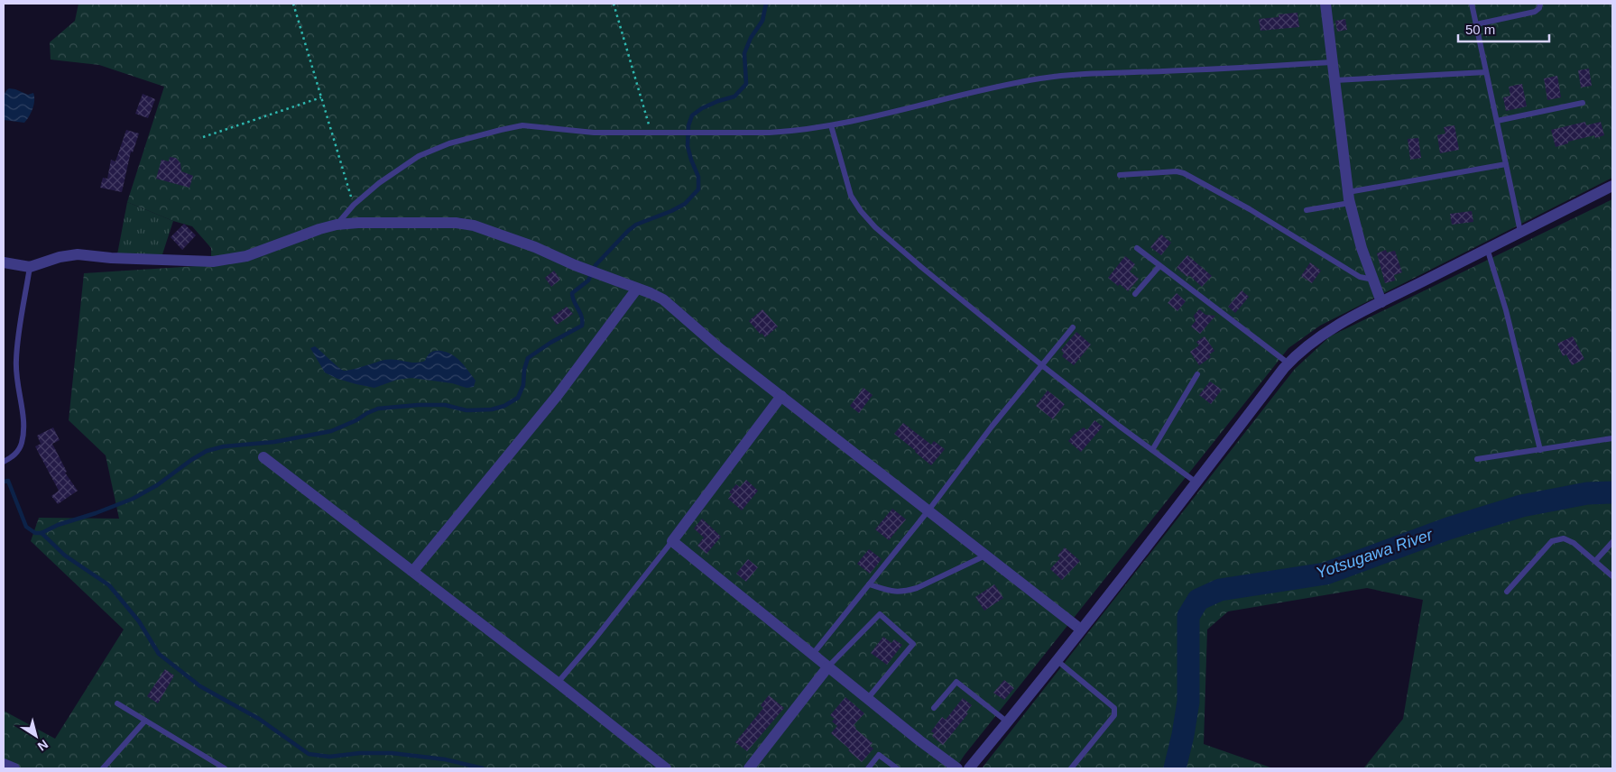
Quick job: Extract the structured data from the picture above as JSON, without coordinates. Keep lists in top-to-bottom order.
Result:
{
  "water": ["Yotsugawa River"],
  "scale_bar": "50 m",
  "north": "bottom right"
}
